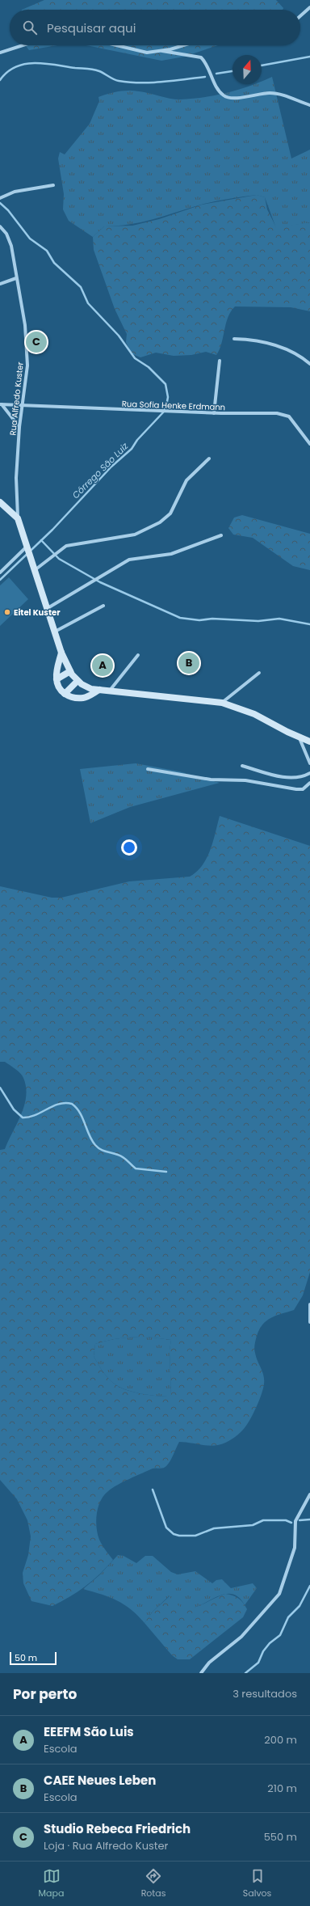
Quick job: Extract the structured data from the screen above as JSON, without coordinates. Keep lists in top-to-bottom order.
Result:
{
  "streets": {
    "street": ["Rua Alfredo Kuster", "Rua Sofia Henke Erdmann"]
  },
  "crossings": [
    ["Rua Alfredo Kuster", "Rua Sofia Henke Erdmann"]
  ],
  "water": ["Córrego São Luiz"],
  "places": ["Eitel Kuster"],
  "scale_bar": "50 m",
  "north": "top",
  "page": {
    "search": "Pesquisar aqui",
    "pins": ["C", "B", "A"],
    "scale": "50 m",
    "heading": ["Por perto", "3 resultados"],
    "list": [
      {
        "mark": "A",
        "name": "EEEFM São Luis",
        "note": "Escola",
        "value": "200 m"
      },
      {
        "mark": "B",
        "name": "CAEE Neues Leben",
        "note": "Escola",
        "value": "210 m"
      },
      {
        "mark": "C",
        "name": "Studio Rebeca Friedrich",
        "note": "Loja · Rua Alfredo Kuster",
        "value": "550 m"
      }
    ],
    "nav": ["Mapa", "Rotas", "Salvos"]
  }
}
